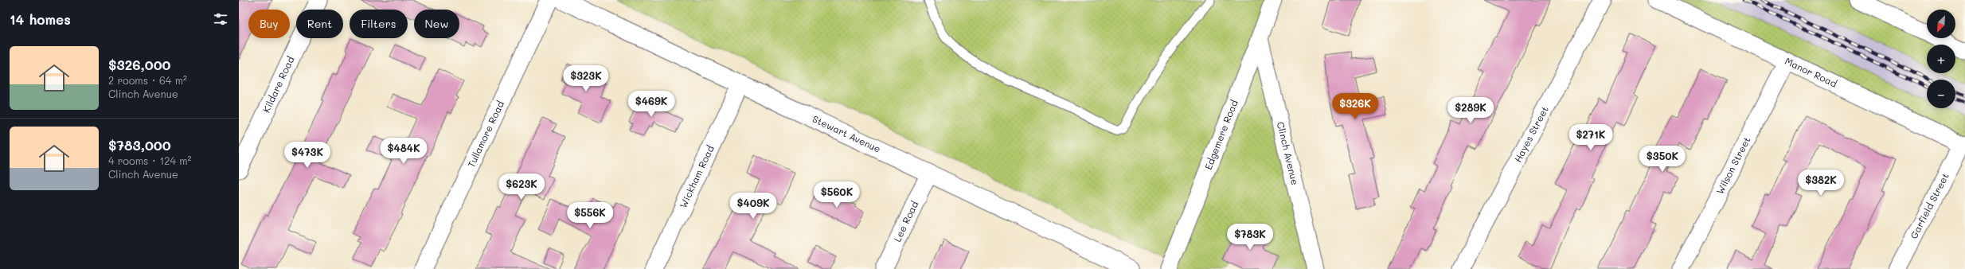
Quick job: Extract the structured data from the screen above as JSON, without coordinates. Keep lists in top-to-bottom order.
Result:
{
  "streets": {
    "main road": ["Stewart Avenue"],
    "street": [
      "Manor Road",
      "Kildare Road",
      "Tullamore Road",
      "Edgemere Road",
      "Hayes Street",
      "Clinch Avenue",
      "Wilson Street",
      "Wickham Road",
      "Garfield Street",
      "Lee Road"
    ]
  },
  "crossings": [
    ["Manor Road", "Wilson Street"],
    ["Manor Road", "Garfield Street"],
    ["Stewart Avenue", "Wickham Road"],
    ["Stewart Avenue", "Lee Road"],
    ["Edgemere Road", "Clinch Avenue"]
  ],
  "north": "bottom left",
  "page": {
    "heading": "14 homes",
    "map_buttons": ["+", "−"],
    "chip": [
      "Buy",
      "Rent",
      "Filters",
      "New"
    ],
    "list": [
      {
        "name": "$326,000",
        "note": "2 rooms · 64 m² · Clinch Avenue"
      },
      {
        "name": "$783,000",
        "note": "4 rooms · 124 m² · Clinch Avenue"
      }
    ],
    "price": [
      "$323K",
      "$469K",
      "$326K",
      "$289K",
      "$271K",
      "$484K",
      "$473K",
      "$350K",
      "$382K",
      "$623K",
      "$560K",
      "$409K",
      "$556K",
      "$783K"
    ]
  }
}
